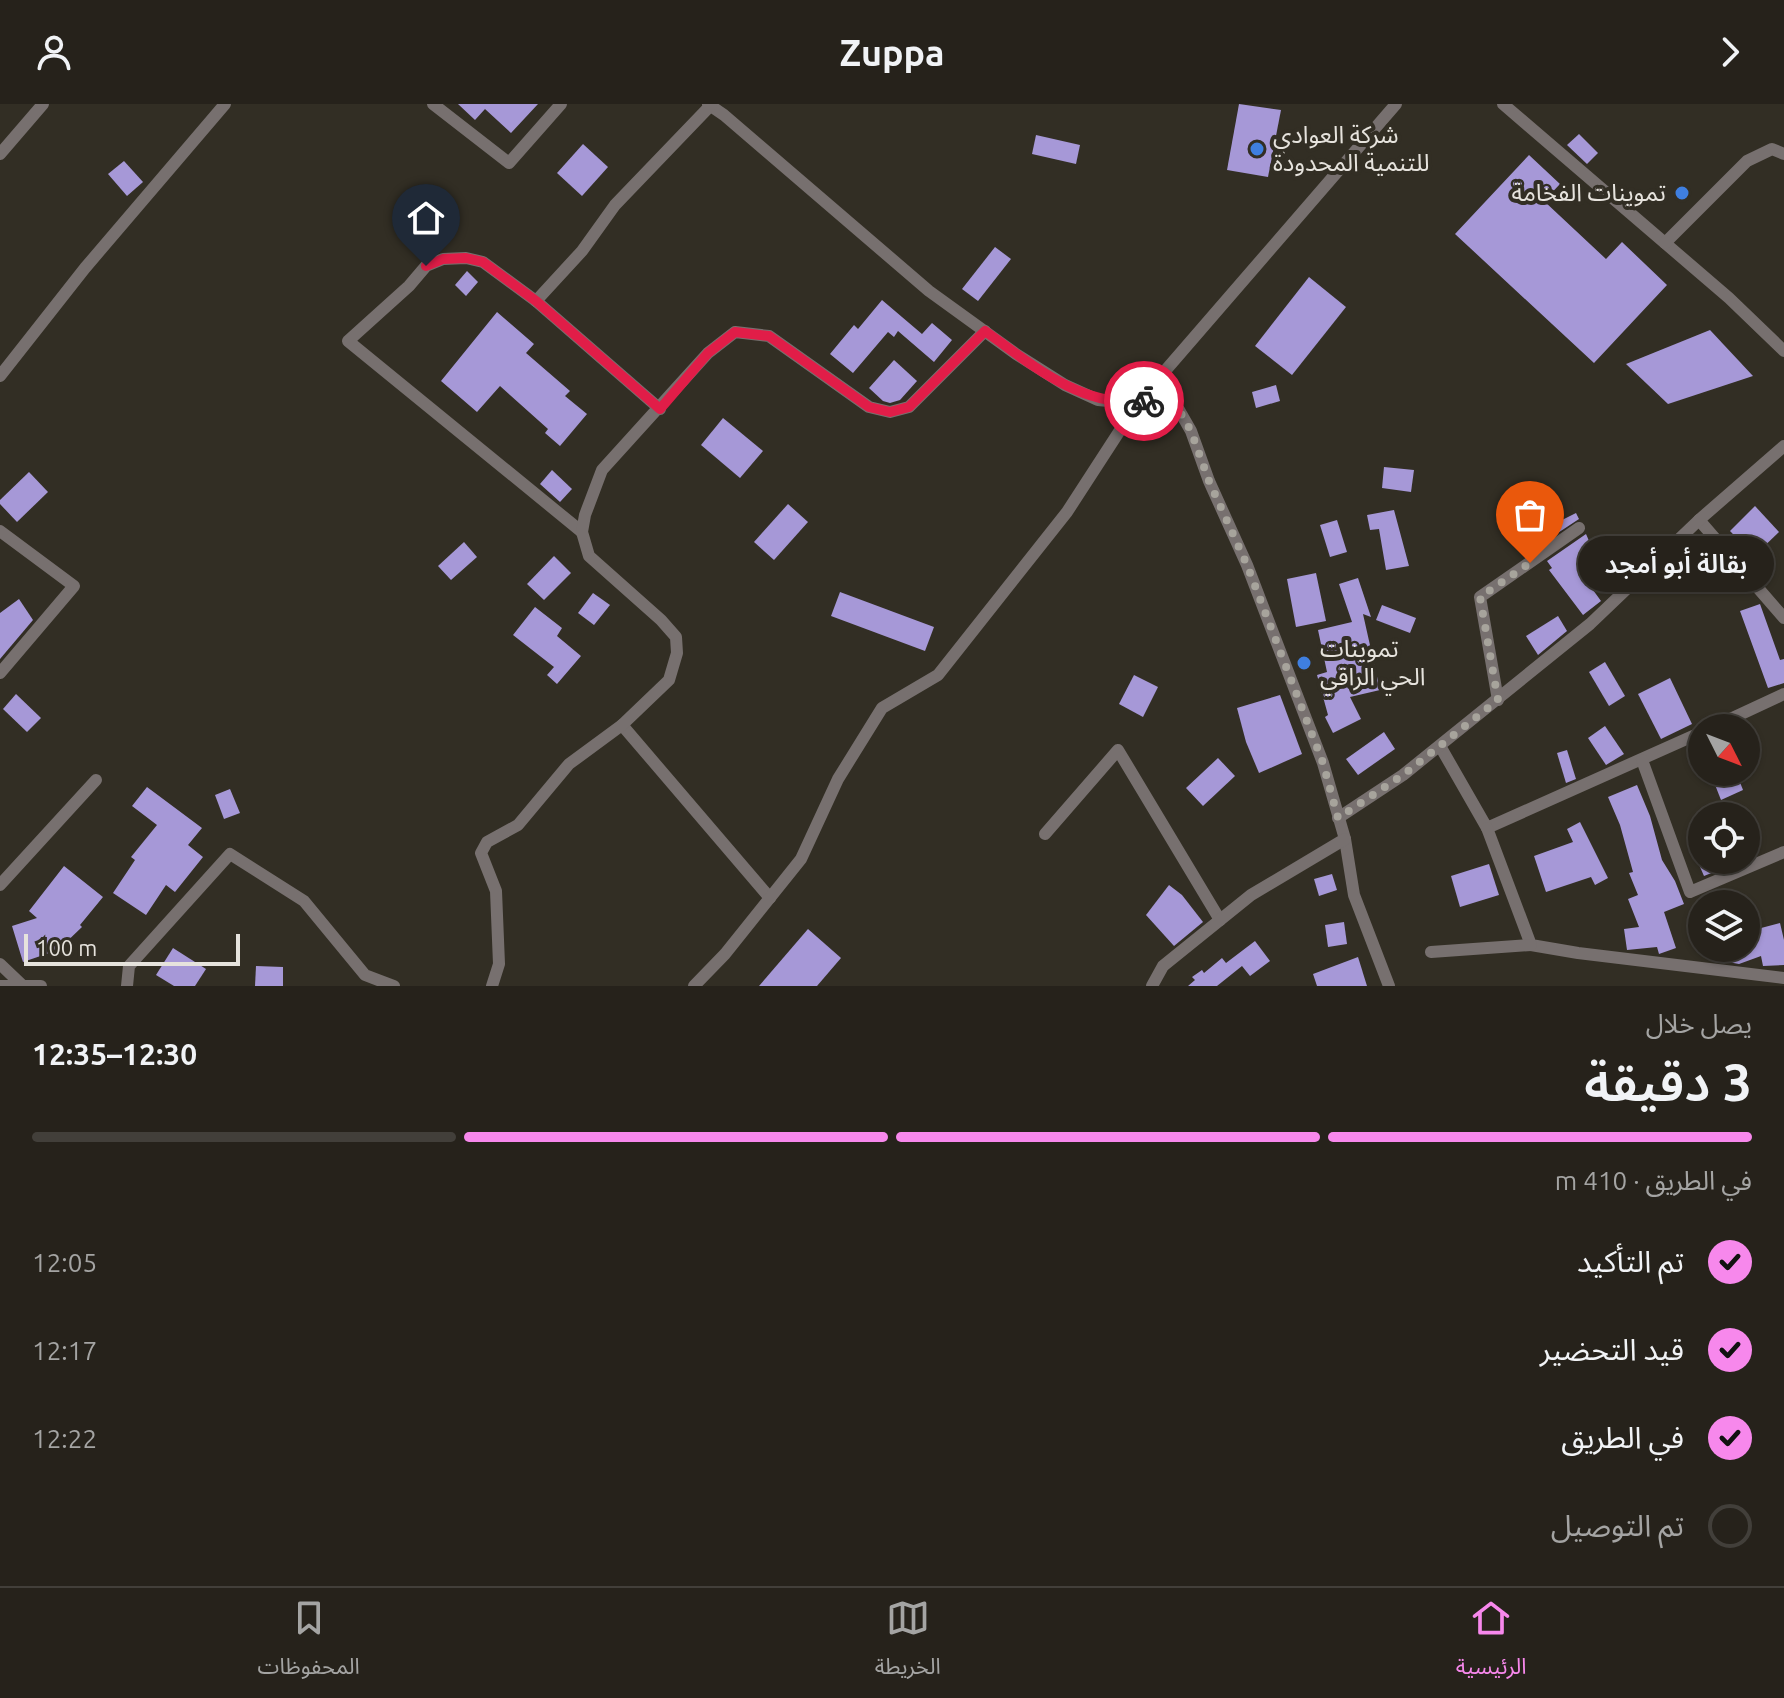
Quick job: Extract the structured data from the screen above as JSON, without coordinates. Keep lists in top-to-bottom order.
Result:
{
  "places": [
    "شركة العوادي للتنمية المحدودة",
    "تموينات الفخامة",
    "بقالة أبو أمجد",
    "تموينات الحي الراقي"
  ],
  "scale_bar": "100 m",
  "north": "bottom right",
  "page": {
    "header": "Zuppa",
    "bubble": "بقالة أبو أمجد",
    "scale": "100 m",
    "heading": ["3 دقيقة", "يصل خلال", "12:30–12:35"],
    "bar": "في الطريق · 410 m",
    "list": [
      ["تم التأكيد", "12:05"],
      ["قيد التحضير", "12:17"],
      ["في الطريق", "12:22"],
      "تم التوصيل"
    ],
    "tabs": ["الرئيسية", "الخريطة", "المحفوظات"]
  }
}
